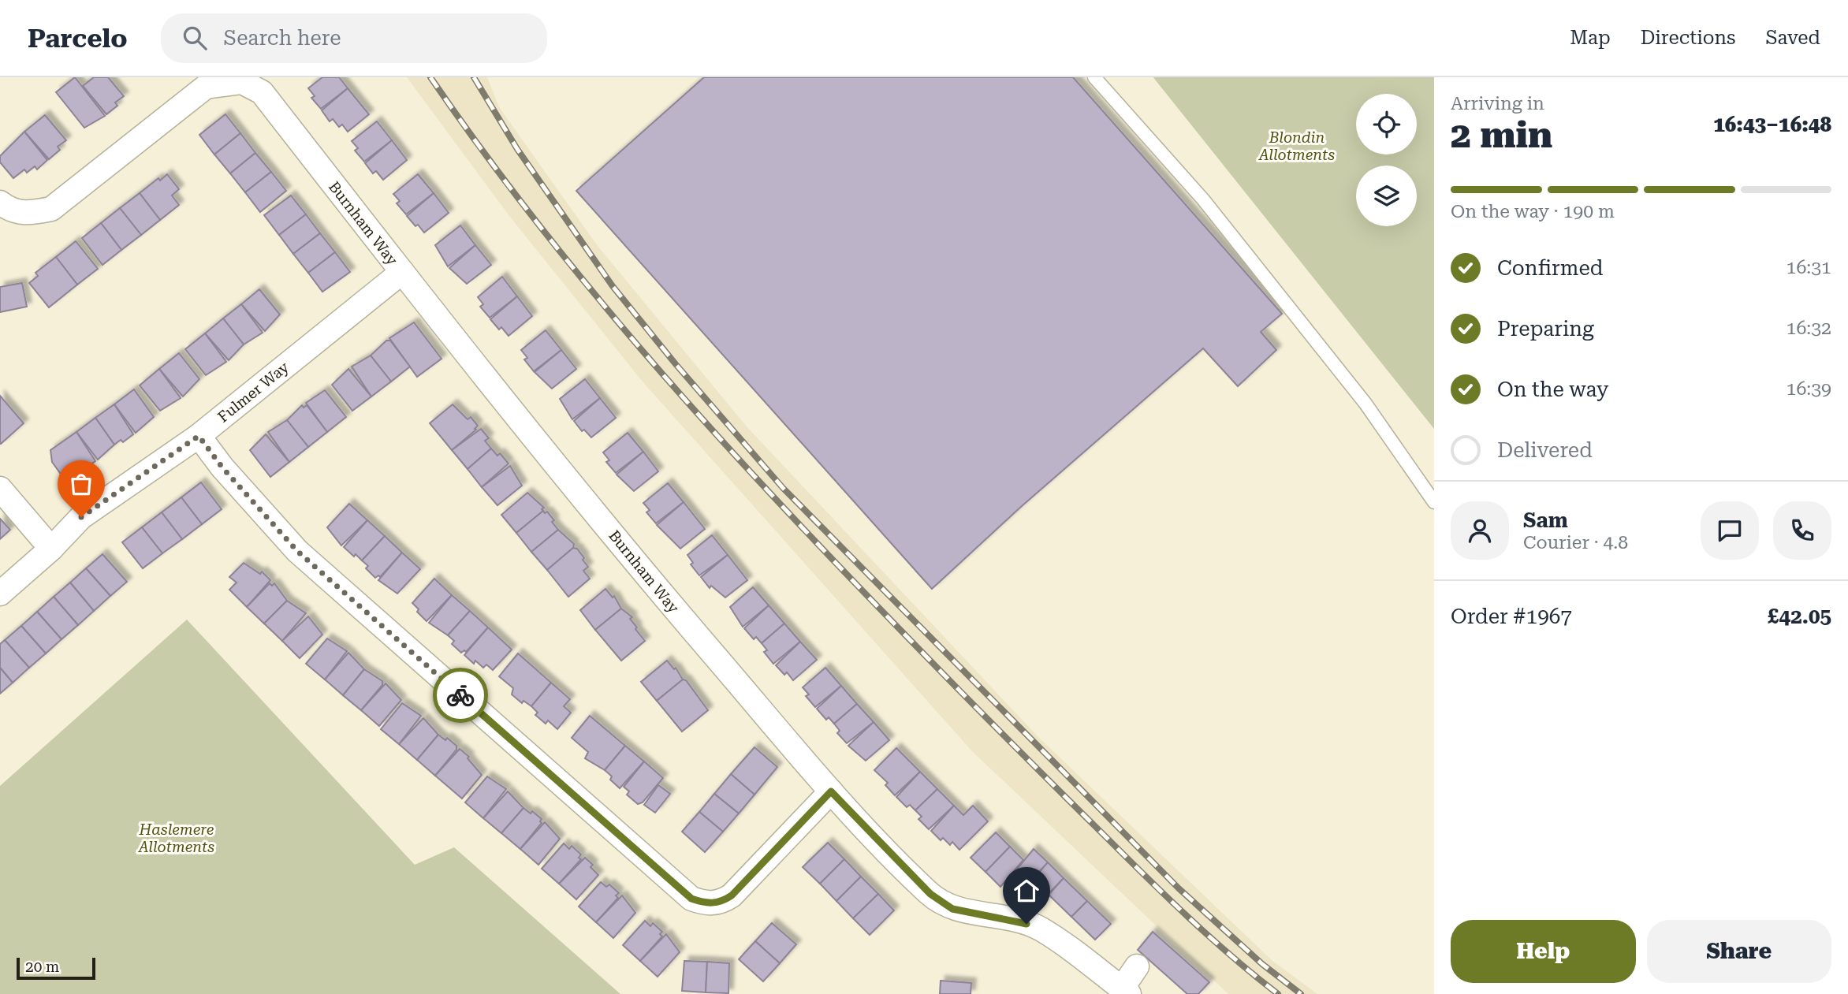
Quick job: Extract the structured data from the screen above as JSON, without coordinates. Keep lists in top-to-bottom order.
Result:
{
  "streets": {
    "street": ["Burnham Way", "Fulmer Way"]
  },
  "crossings": [
    ["Burnham Way", "Fulmer Way"]
  ],
  "parks": ["Blondin Allotments", "Haslemere Allotments"],
  "scale_bar": "20 m",
  "page": {
    "header": "Parcelo",
    "search": "Search here",
    "nav": ["Map", "Directions", "Saved"],
    "heading": ["2 min", "Arriving in", "16:43–16:48"],
    "panel": [
      "Sam",
      "Courier · 4.8",
      "Order #1967",
      "£42.05"
    ],
    "bar": "On the way · 190 m",
    "list": [
      ["Confirmed", "16:31"],
      ["Preparing", "16:32"],
      ["On the way", "16:39"],
      "Delivered"
    ],
    "buttons": ["Help", "Share"],
    "scale": "20 m"
  }
}
